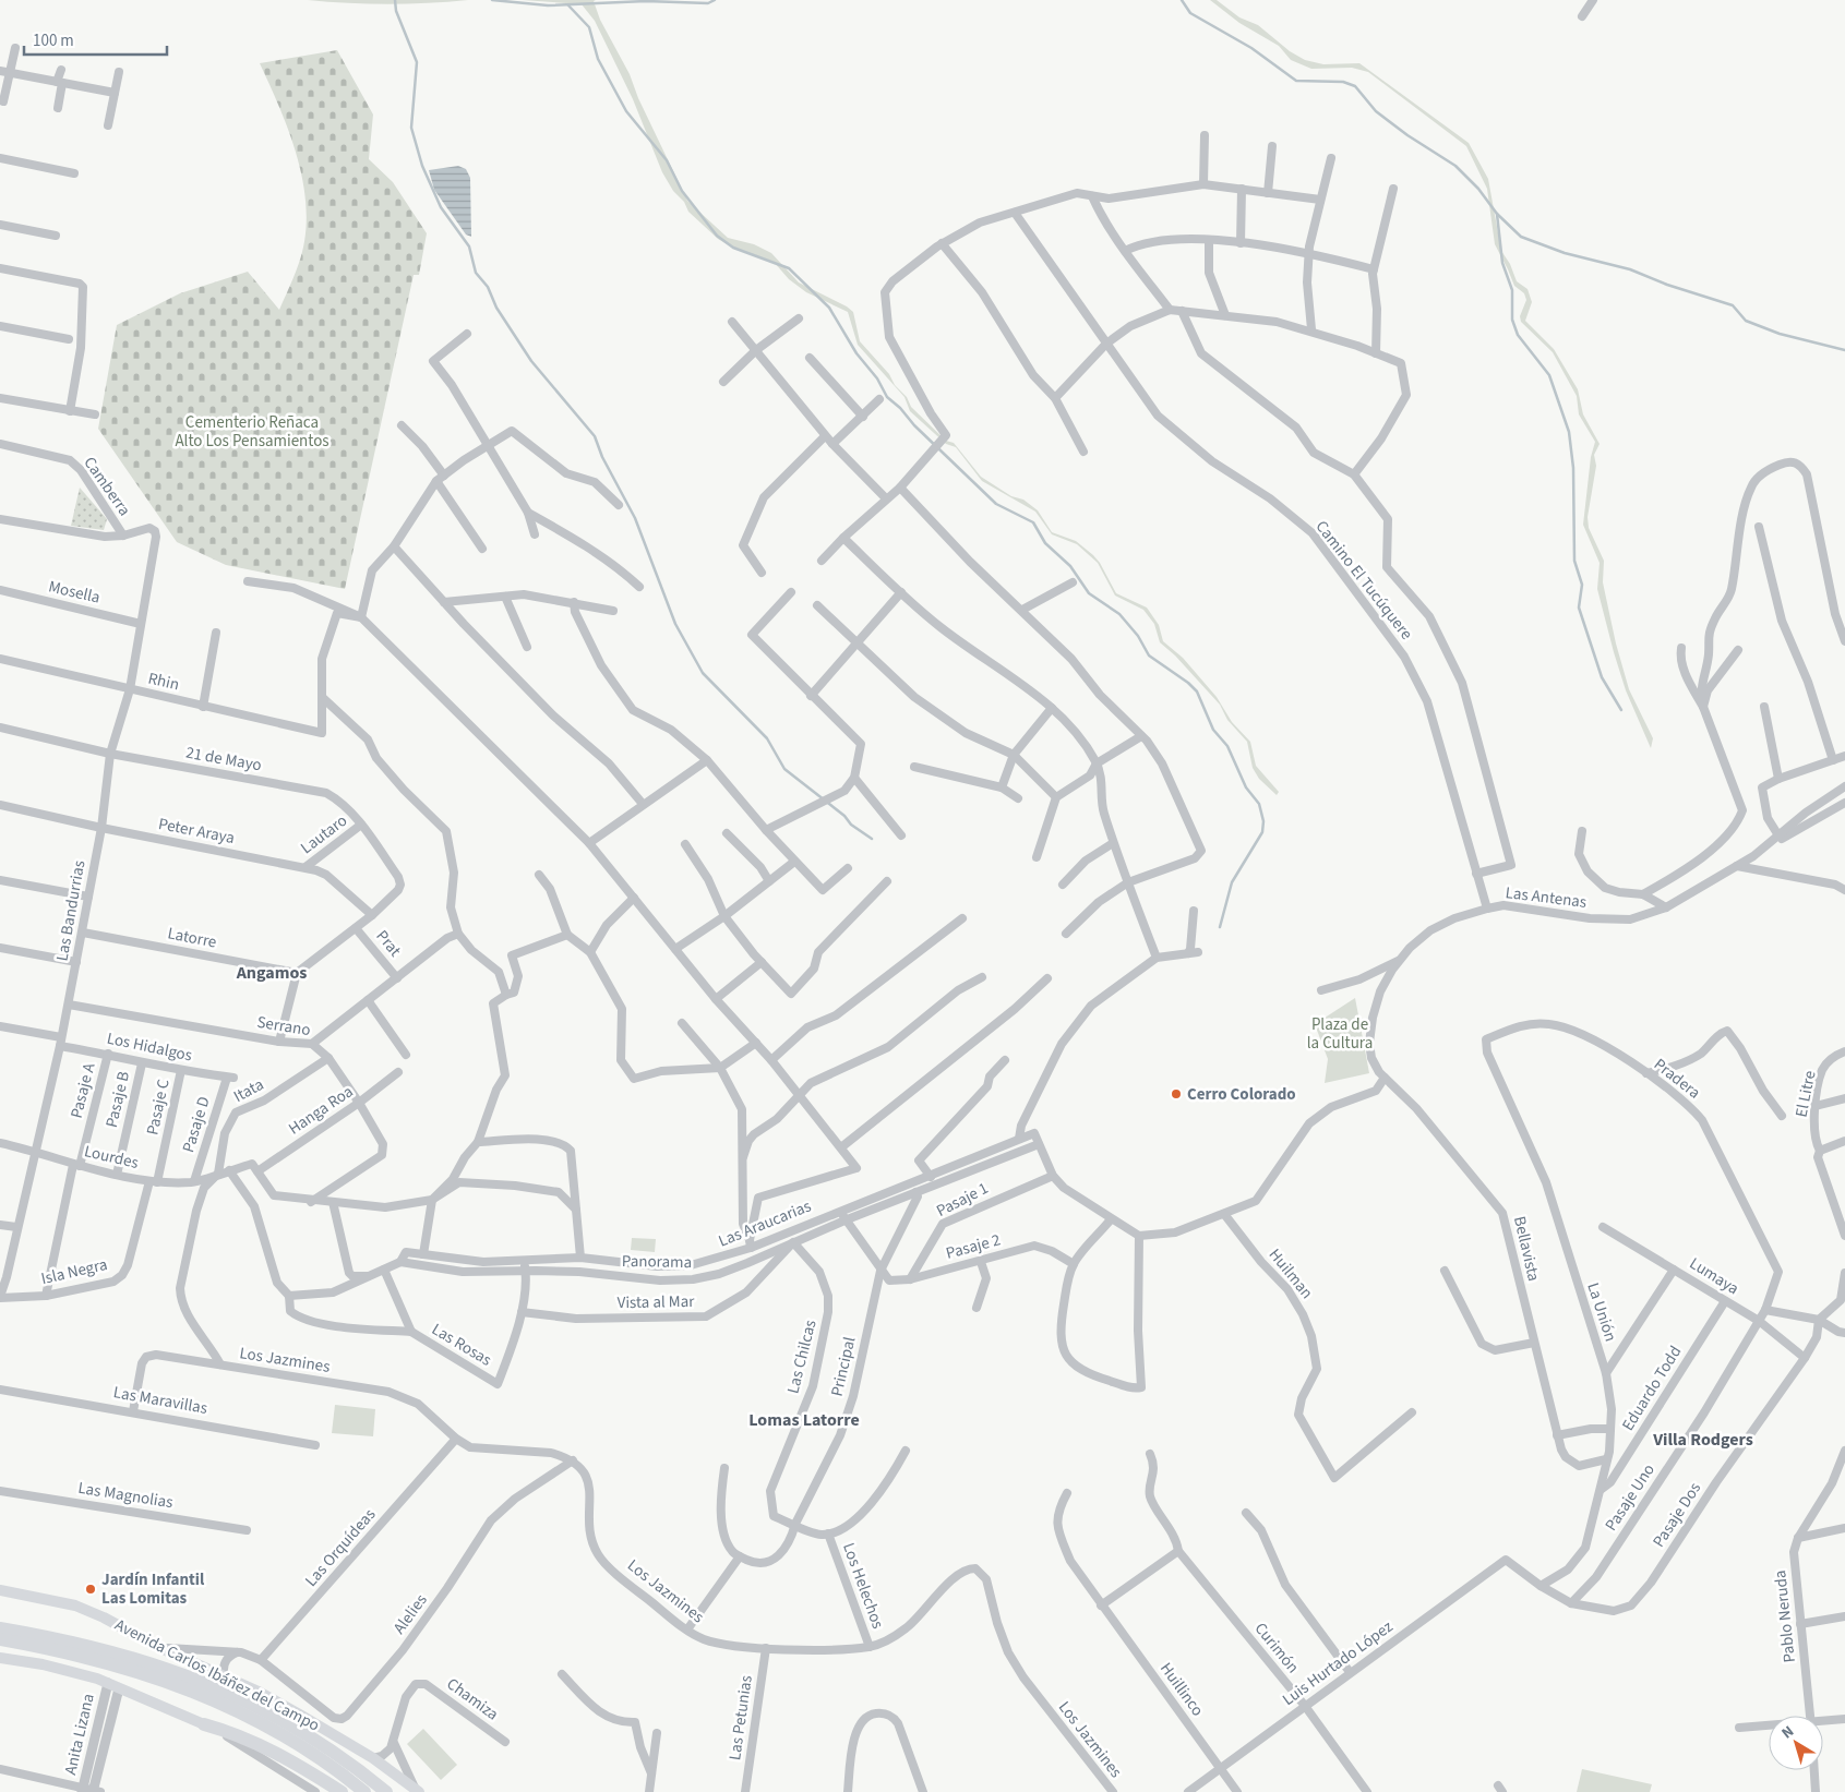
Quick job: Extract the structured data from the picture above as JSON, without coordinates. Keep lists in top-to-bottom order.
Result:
{
  "streets": {
    "highway": ["Avenida Carlos Ibáñez del Campo"],
    "street": [
      "Camberra",
      "Camino El Tucúquere",
      "Mosella",
      "Rhin",
      "21 de Mayo",
      "Peter Araya",
      "Lautaro",
      "Las Antenas",
      "Las Bandurrias",
      "Latorre",
      "Prat",
      "Serrano",
      "Los Hidalgos",
      "Pradera",
      "Pasaje A",
      "Itata",
      "El Litre",
      "Pasaje B",
      "Pasaje C",
      "Hanga Roa",
      "Pasaje D",
      "Lourdes",
      "Pasaje 1",
      "Las Araucarias",
      "Pasaje 2",
      "Bellavista",
      "Panorama",
      "Isla Negra",
      "Huilman",
      "Lumaya",
      "Vista al Mar",
      "La Unión",
      "Las Rosas",
      "Las Chilcas",
      "Los Jazmines",
      "Principal",
      "Eduardo Todd",
      "Las Maravillas",
      "Las Magnolias",
      "Pasaje Uno",
      "Pasaje Dos",
      "Las Orquídeas",
      "Los Helechos",
      "Alelies",
      "Pablo Neruda",
      "Curimón",
      "Luis Hurtado López",
      "Huillinco",
      "Chamiza",
      "Las Petunias",
      "Anita Lizana"
    ]
  },
  "crossings": [
    ["Camberra", "Las Bandurrias"],
    ["Camino El Tucúquere", "Las Antenas"],
    ["Mosella", "Las Bandurrias"],
    ["Rhin", "Las Bandurrias"],
    ["21 de Mayo", "Peter Araya"],
    ["21 de Mayo", "Lautaro"],
    ["21 de Mayo", "Las Bandurrias"],
    ["Peter Araya", "Lautaro"],
    ["Peter Araya", "Las Bandurrias"],
    ["Las Antenas", "Bellavista"],
    ["Las Bandurrias", "Latorre"],
    ["Las Bandurrias", "Serrano"],
    ["Las Bandurrias", "Los Hidalgos"],
    ["Las Bandurrias", "Lourdes"],
    ["Las Bandurrias", "Isla Negra"],
    ["Serrano", "Itata"],
    ["Serrano", "Hanga Roa"],
    ["Los Hidalgos", "Pasaje A"],
    ["Los Hidalgos", "Pasaje B"],
    ["Los Hidalgos", "Pasaje C"],
    ["Los Hidalgos", "Pasaje D"],
    ["Pradera", "Lumaya"],
    ["Pradera", "La Unión"],
    ["Pradera", "Pasaje Uno"],
    ["Pasaje A", "Lourdes"],
    ["Itata", "Lourdes"],
    ["Pasaje B", "Lourdes"],
    ["Pasaje C", "Lourdes"],
    ["Pasaje C", "Isla Negra"],
    ["Hanga Roa", "Lourdes"],
    ["Pasaje D", "Lourdes"],
    ["Lourdes", "Isla Negra"],
    ["Pasaje 1", "Pasaje 2"],
    ["Las Araucarias", "Panorama"],
    ["Pasaje 2", "Principal"],
    ["Bellavista", "La Unión"],
    ["Panorama", "Vista al Mar"],
    ["Panorama", "Las Chilcas"],
    ["Panorama", "Principal"],
    ["Lumaya", "Eduardo Todd"],
    ["Lumaya", "Pasaje Uno"],
    ["Lumaya", "Pasaje Dos"],
    ["Vista al Mar", "Las Rosas"],
    ["Vista al Mar", "Las Chilcas"],
    ["La Unión", "Eduardo Todd"],
    ["La Unión", "Pasaje Dos"],
    ["Las Chilcas", "Principal"],
    ["Los Jazmines", "Las Maravillas"],
    ["Los Jazmines", "Las Orquídeas"],
    ["Los Jazmines", "Los Helechos"],
    ["Los Jazmines", "Alelies"],
    ["Los Jazmines", "Las Petunias"],
    ["Pasaje Uno", "Pasaje Dos"],
    ["Pasaje Dos", "Luis Hurtado López"],
    ["Las Orquídeas", "Alelies"],
    ["Curimón", "Luis Hurtado López"],
    ["Luis Hurtado López", "Huillinco"]
  ],
  "districts": ["Angamos", "Lomas Latorre", "Villa Rodgers"],
  "parks": ["Cementerio Reñaca Alto Los Pensamientos", "Plaza de la Cultura"],
  "places": ["Cerro Colorado", "Jardín Infantil Las Lomitas"],
  "scale_bar": "100 m",
  "north": "top left"
}
